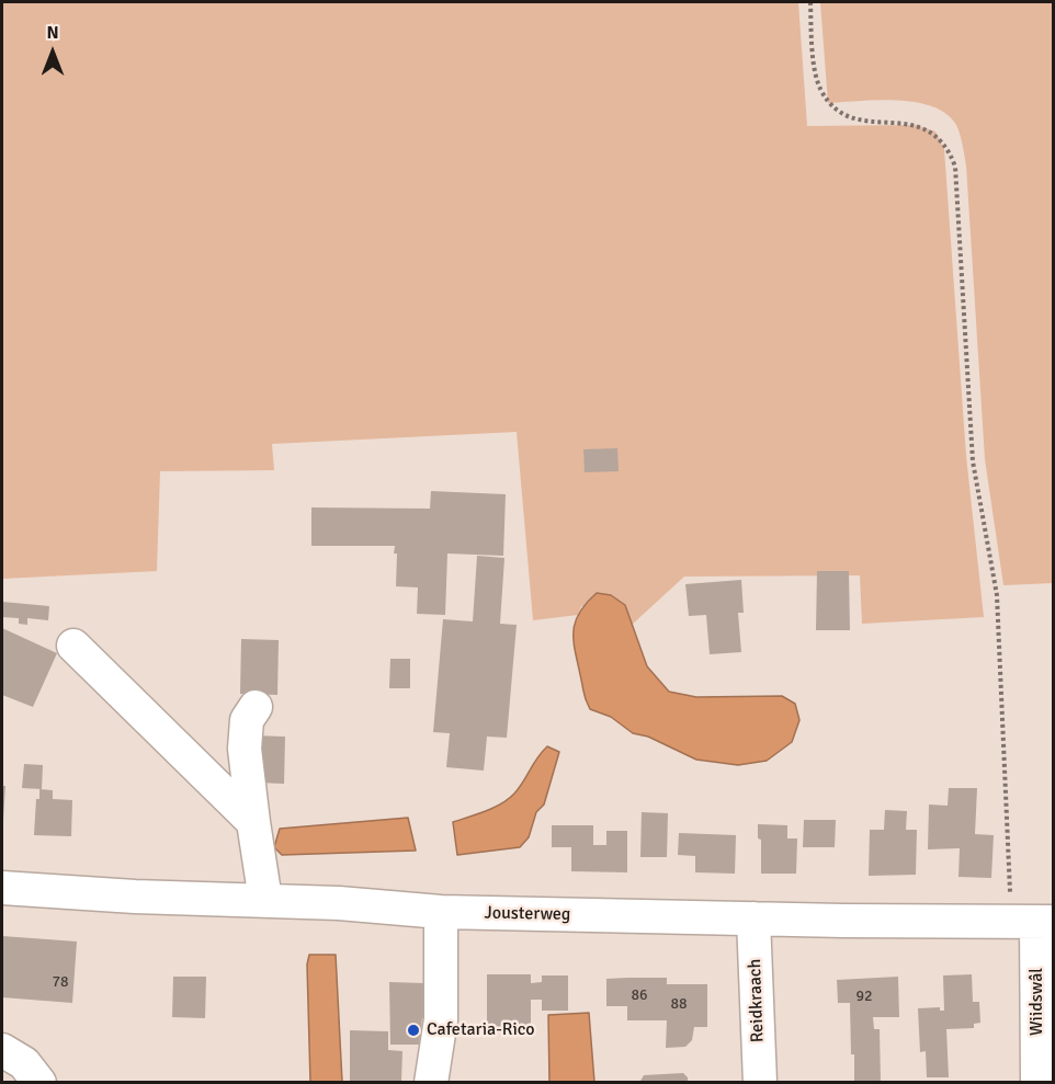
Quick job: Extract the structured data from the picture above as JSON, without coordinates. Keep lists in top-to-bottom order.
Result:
{
  "streets": {
    "street": ["Jousterweg", "Reidkraach", "Wiidswâl"]
  },
  "crossings": [
    ["Jousterweg", "Reidkraach"],
    ["Jousterweg", "Wiidswâl"]
  ],
  "places": ["Cafetaria-Rico"],
  "house_numbers": [
    "78",
    "86",
    "92",
    "88"
  ],
  "north": "top"
}
